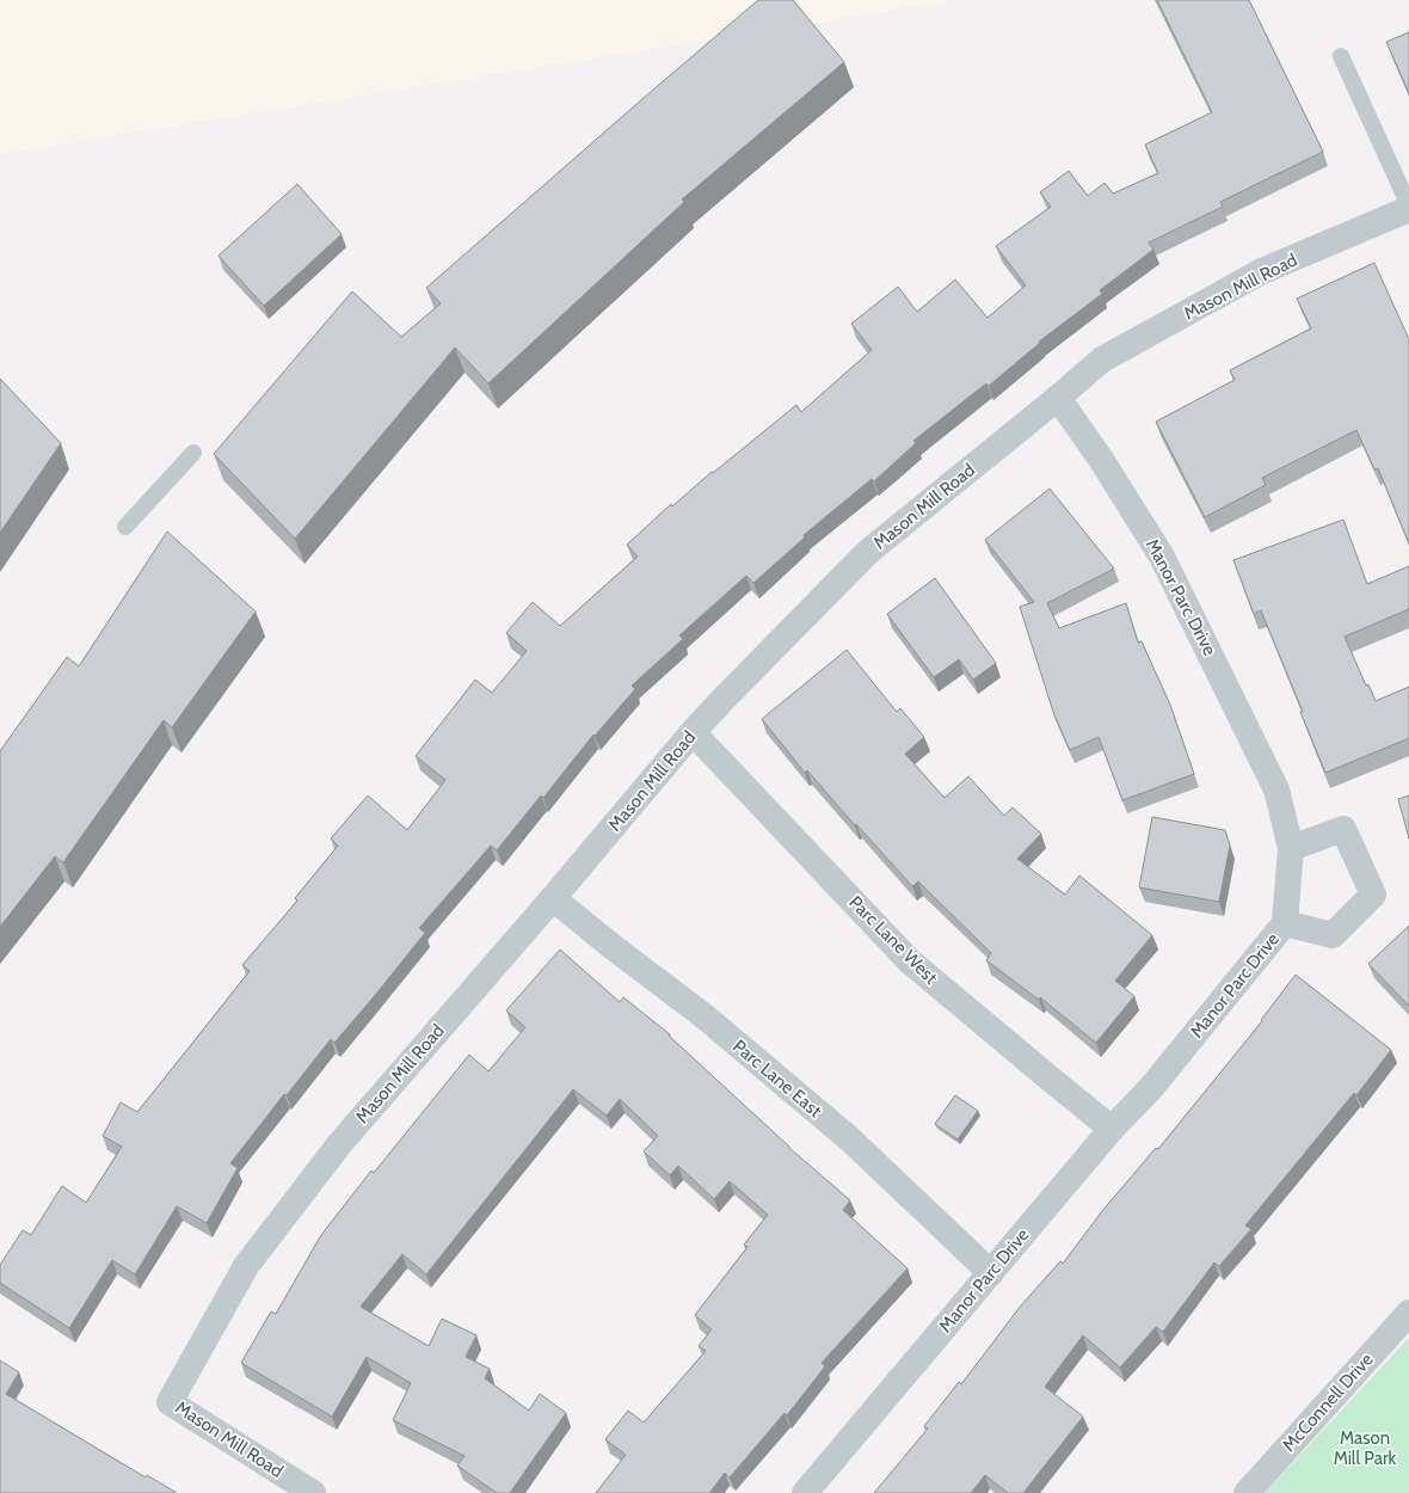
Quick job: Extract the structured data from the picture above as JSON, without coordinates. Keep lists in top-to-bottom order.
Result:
{
  "streets": {
    "street": [
      "Mason Mill Road",
      "Manor Parc Drive",
      "Parc Lane West",
      "Parc Lane East",
      "McConnell Drive"
    ]
  },
  "crossings": [
    ["Mason Mill Road", "Manor Parc Drive"],
    ["Mason Mill Road", "Parc Lane West"],
    ["Mason Mill Road", "Parc Lane East"],
    ["Manor Parc Drive", "Parc Lane West"],
    ["Manor Parc Drive", "Parc Lane East"]
  ],
  "parks": ["Mason Mill Park"]
}
